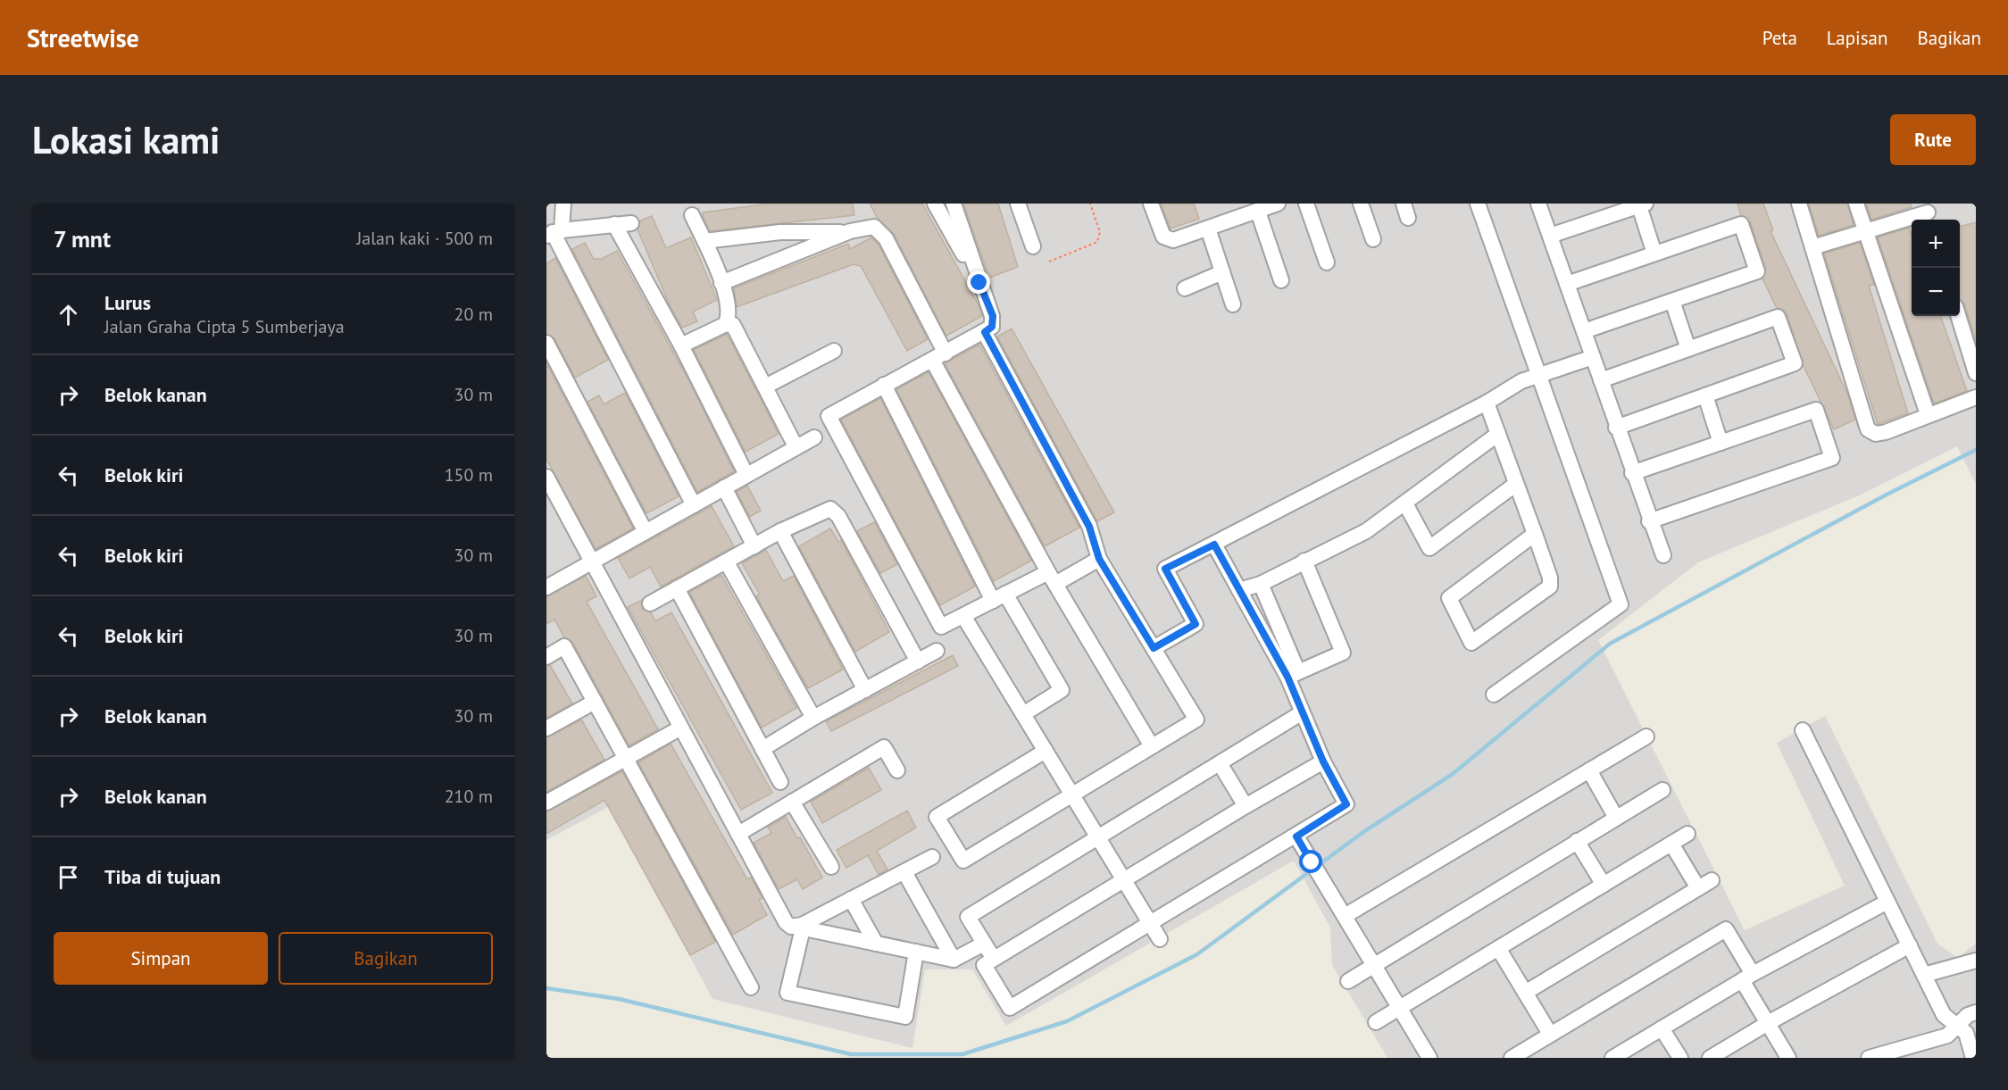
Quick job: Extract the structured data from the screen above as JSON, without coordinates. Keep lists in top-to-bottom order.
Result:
{
  "page": {
    "header": "Streetwise",
    "nav": ["Peta", "Lapisan", "Bagikan"],
    "buttons": [
      "Rute",
      ["Simpan", "Bagikan"]
    ],
    "title": "Lokasi kami",
    "heading": ["7 mnt", "Jalan kaki · 500 m"],
    "map_buttons": ["+", "−"],
    "list": [
      ["Lurus", "Jalan Graha Cipta 5 Sumberjaya", "20 m"],
      ["Belok kanan", "30 m"],
      ["Belok kiri", "150 m"],
      ["Belok kiri", "30 m"],
      ["Belok kiri", "30 m"],
      ["Belok kanan", "30 m"],
      ["Belok kanan", "210 m"],
      "Tiba di tujuan"
    ]
  }
}
